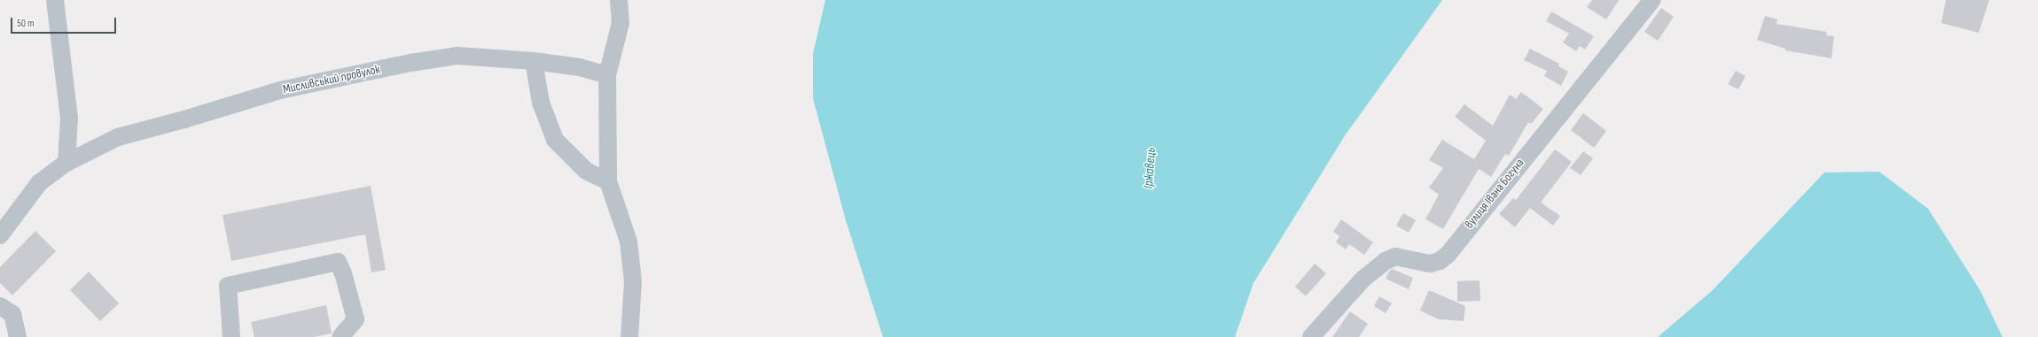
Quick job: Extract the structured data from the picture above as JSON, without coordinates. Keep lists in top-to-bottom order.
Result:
{
  "streets": {
    "street": ["Мисливський провулок", "вулиця Івана Богуна"]
  },
  "water": ["Іржавець"],
  "scale_bar": "50 m"
}
